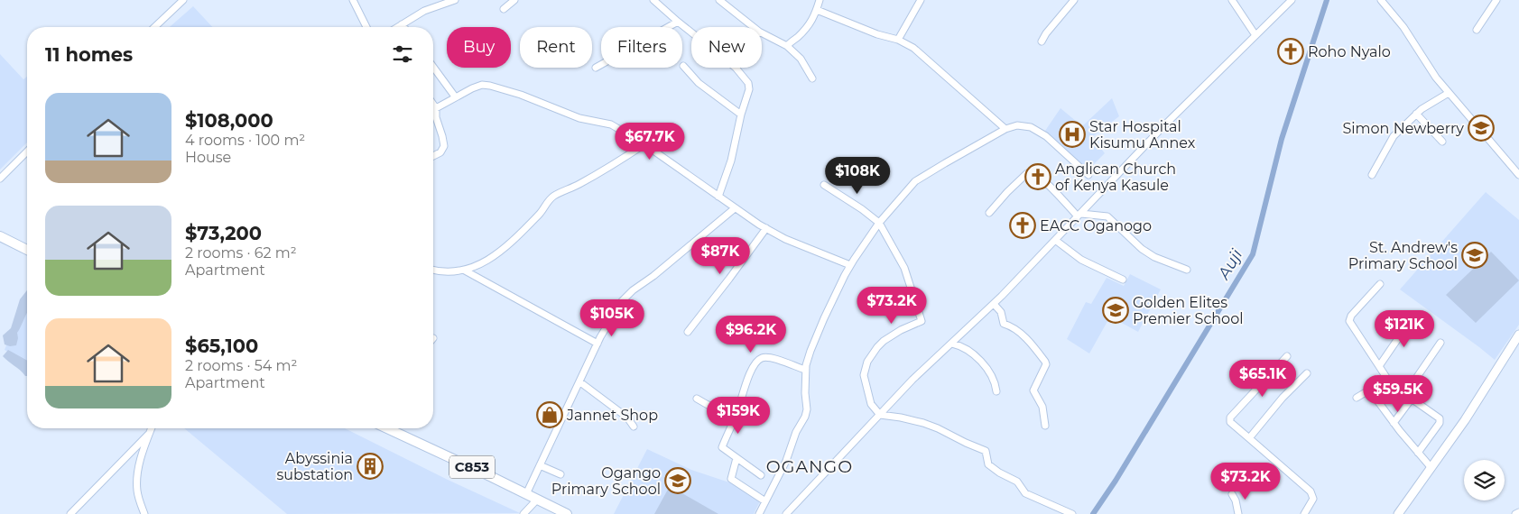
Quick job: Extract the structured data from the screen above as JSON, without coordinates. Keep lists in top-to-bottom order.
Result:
{
  "streets": {
    "main road": ["C853"]
  },
  "districts": ["OGANGO"],
  "water": ["Auji"],
  "places": {
    "church": ["Roho Nyalo", "Anglican Church of Kenya Kasule", "EACC Oganogo"],
    "school or university": [
      "Simon Newberry",
      "St. Andrew's Primary School",
      "Golden Elites Premier School",
      "Ogango Primary School"
    ],
    "hospital": ["Star Hospital Kisumu Annex"],
    "shop": ["Jannet Shop"],
    "building": ["Abyssinia substation"]
  },
  "page": {
    "chip": [
      "Buy",
      "Rent",
      "Filters",
      "New"
    ],
    "heading": "11 homes",
    "list": [
      {
        "name": "$108,000",
        "note": "4 rooms · 100 m² · House"
      },
      {
        "name": "$73,200",
        "note": "2 rooms · 62 m² · Apartment"
      },
      {
        "name": "$65,100",
        "note": "2 rooms · 54 m² · Apartment"
      }
    ],
    "price": [
      "$67.7K",
      "$108K",
      "$87K",
      "$73.2K",
      "$105K",
      "$121K",
      "$96.2K",
      "$65.1K",
      "$59.5K",
      "$159K",
      "$73.2K"
    ]
  }
}
